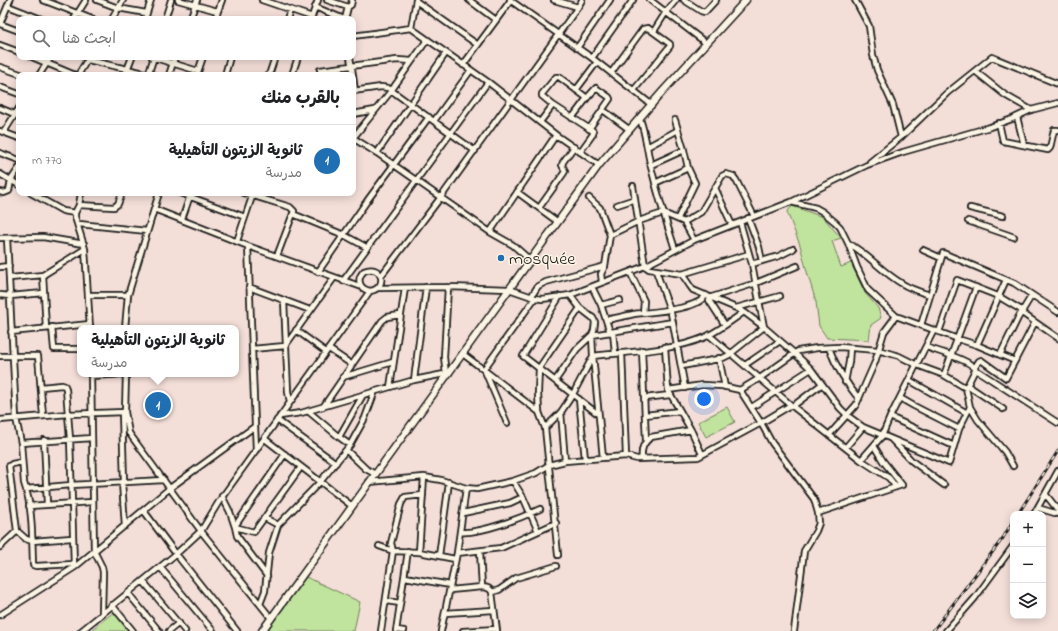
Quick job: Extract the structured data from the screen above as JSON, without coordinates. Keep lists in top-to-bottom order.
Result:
{
  "places": ["mosquée"],
  "page": {
    "search": "ابحث هنا",
    "heading": "بالقرب منك",
    "list": [
      {
        "mark": "1",
        "name": "ثانوية الزيتون التأهيلية",
        "note": "مدرسة",
        "value": "770 m"
      }
    ],
    "popup": ["ثانوية الزيتون التأهيلية", "مدرسة"],
    "pins": "1",
    "map_buttons": ["+", "−"]
  }
}
